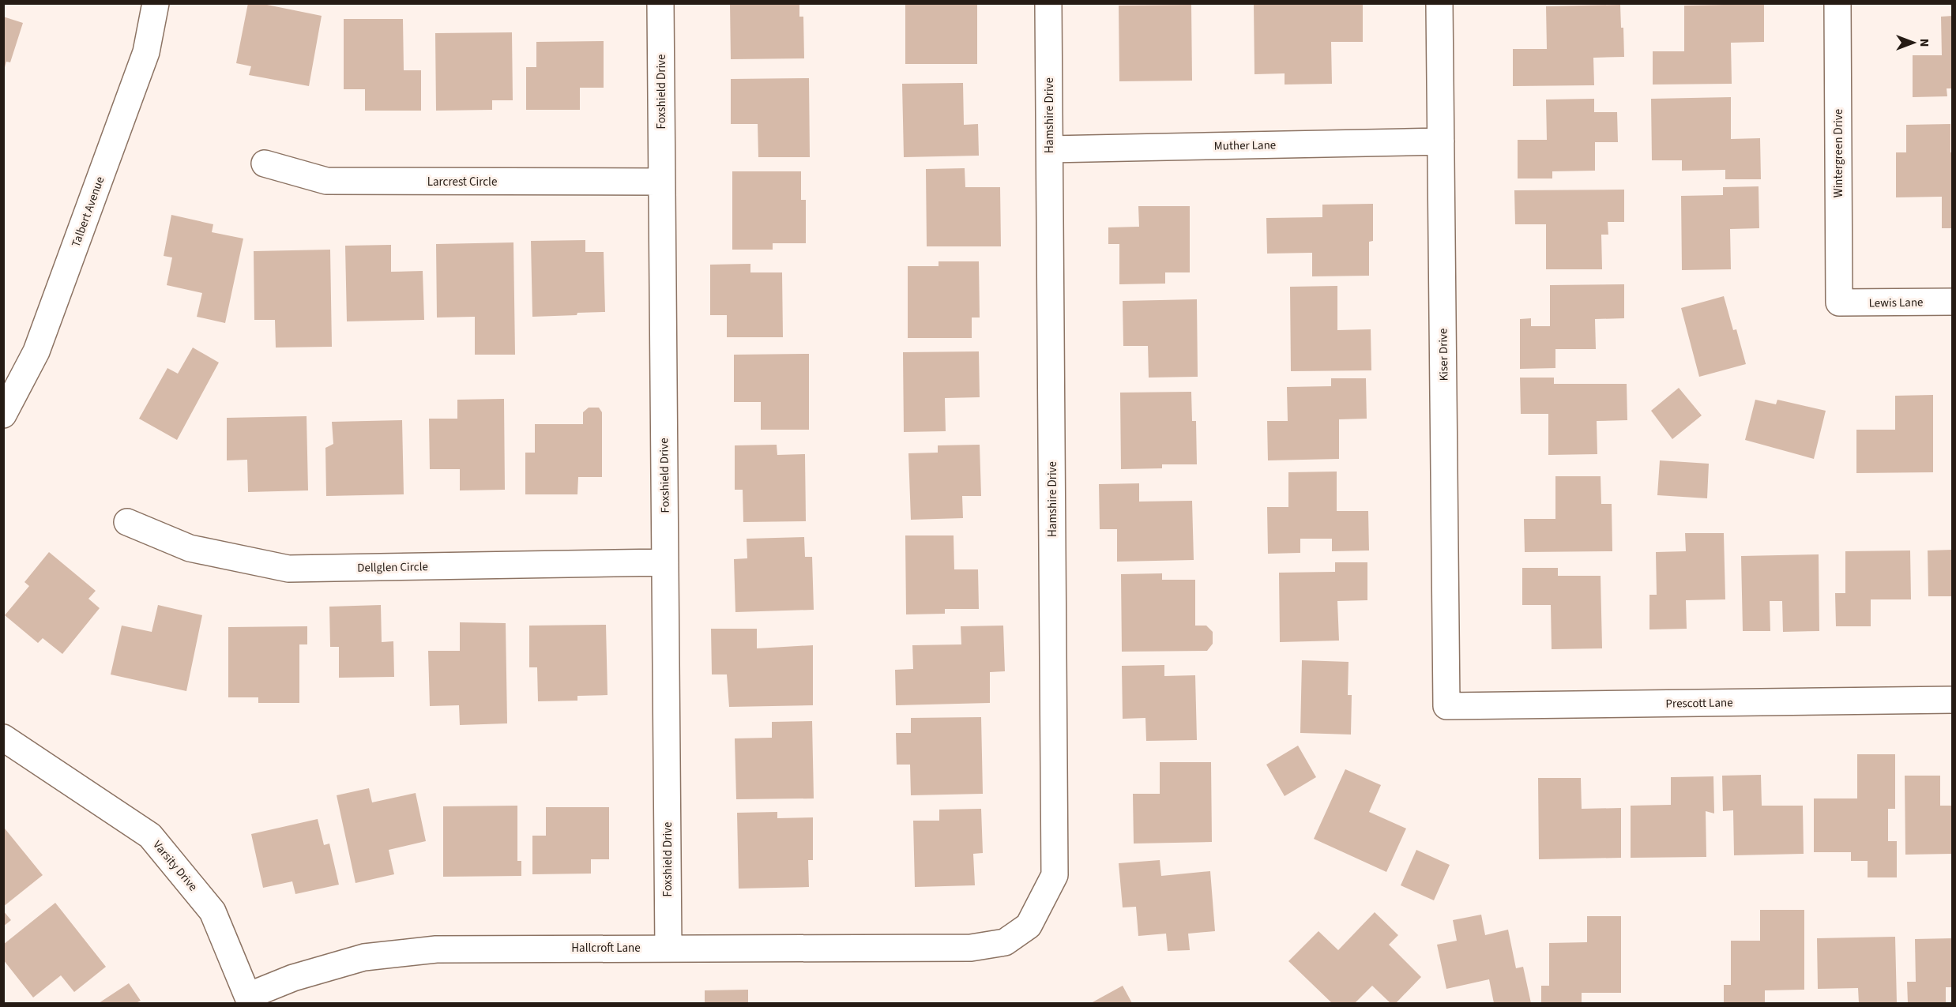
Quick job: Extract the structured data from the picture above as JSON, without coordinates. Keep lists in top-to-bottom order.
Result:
{
  "streets": {
    "street": [
      "Foxshield Drive",
      "Hamshire Drive",
      "Muther Lane",
      "Wintergreen Drive",
      "Larcrest Circle",
      "Talbert Avenue",
      "Lewis Lane",
      "Kiser Drive",
      "Dellglen Circle",
      "Prescott Lane",
      "Varsity Drive",
      "Hallcroft Lane"
    ]
  },
  "crossings": [
    ["Foxshield Drive", "Larcrest Circle"],
    ["Foxshield Drive", "Dellglen Circle"],
    ["Foxshield Drive", "Hallcroft Lane"],
    ["Hamshire Drive", "Muther Lane"],
    ["Hamshire Drive", "Hallcroft Lane"],
    ["Muther Lane", "Kiser Drive"],
    ["Wintergreen Drive", "Lewis Lane"],
    ["Kiser Drive", "Prescott Lane"],
    ["Varsity Drive", "Hallcroft Lane"]
  ],
  "north": "right"
}
